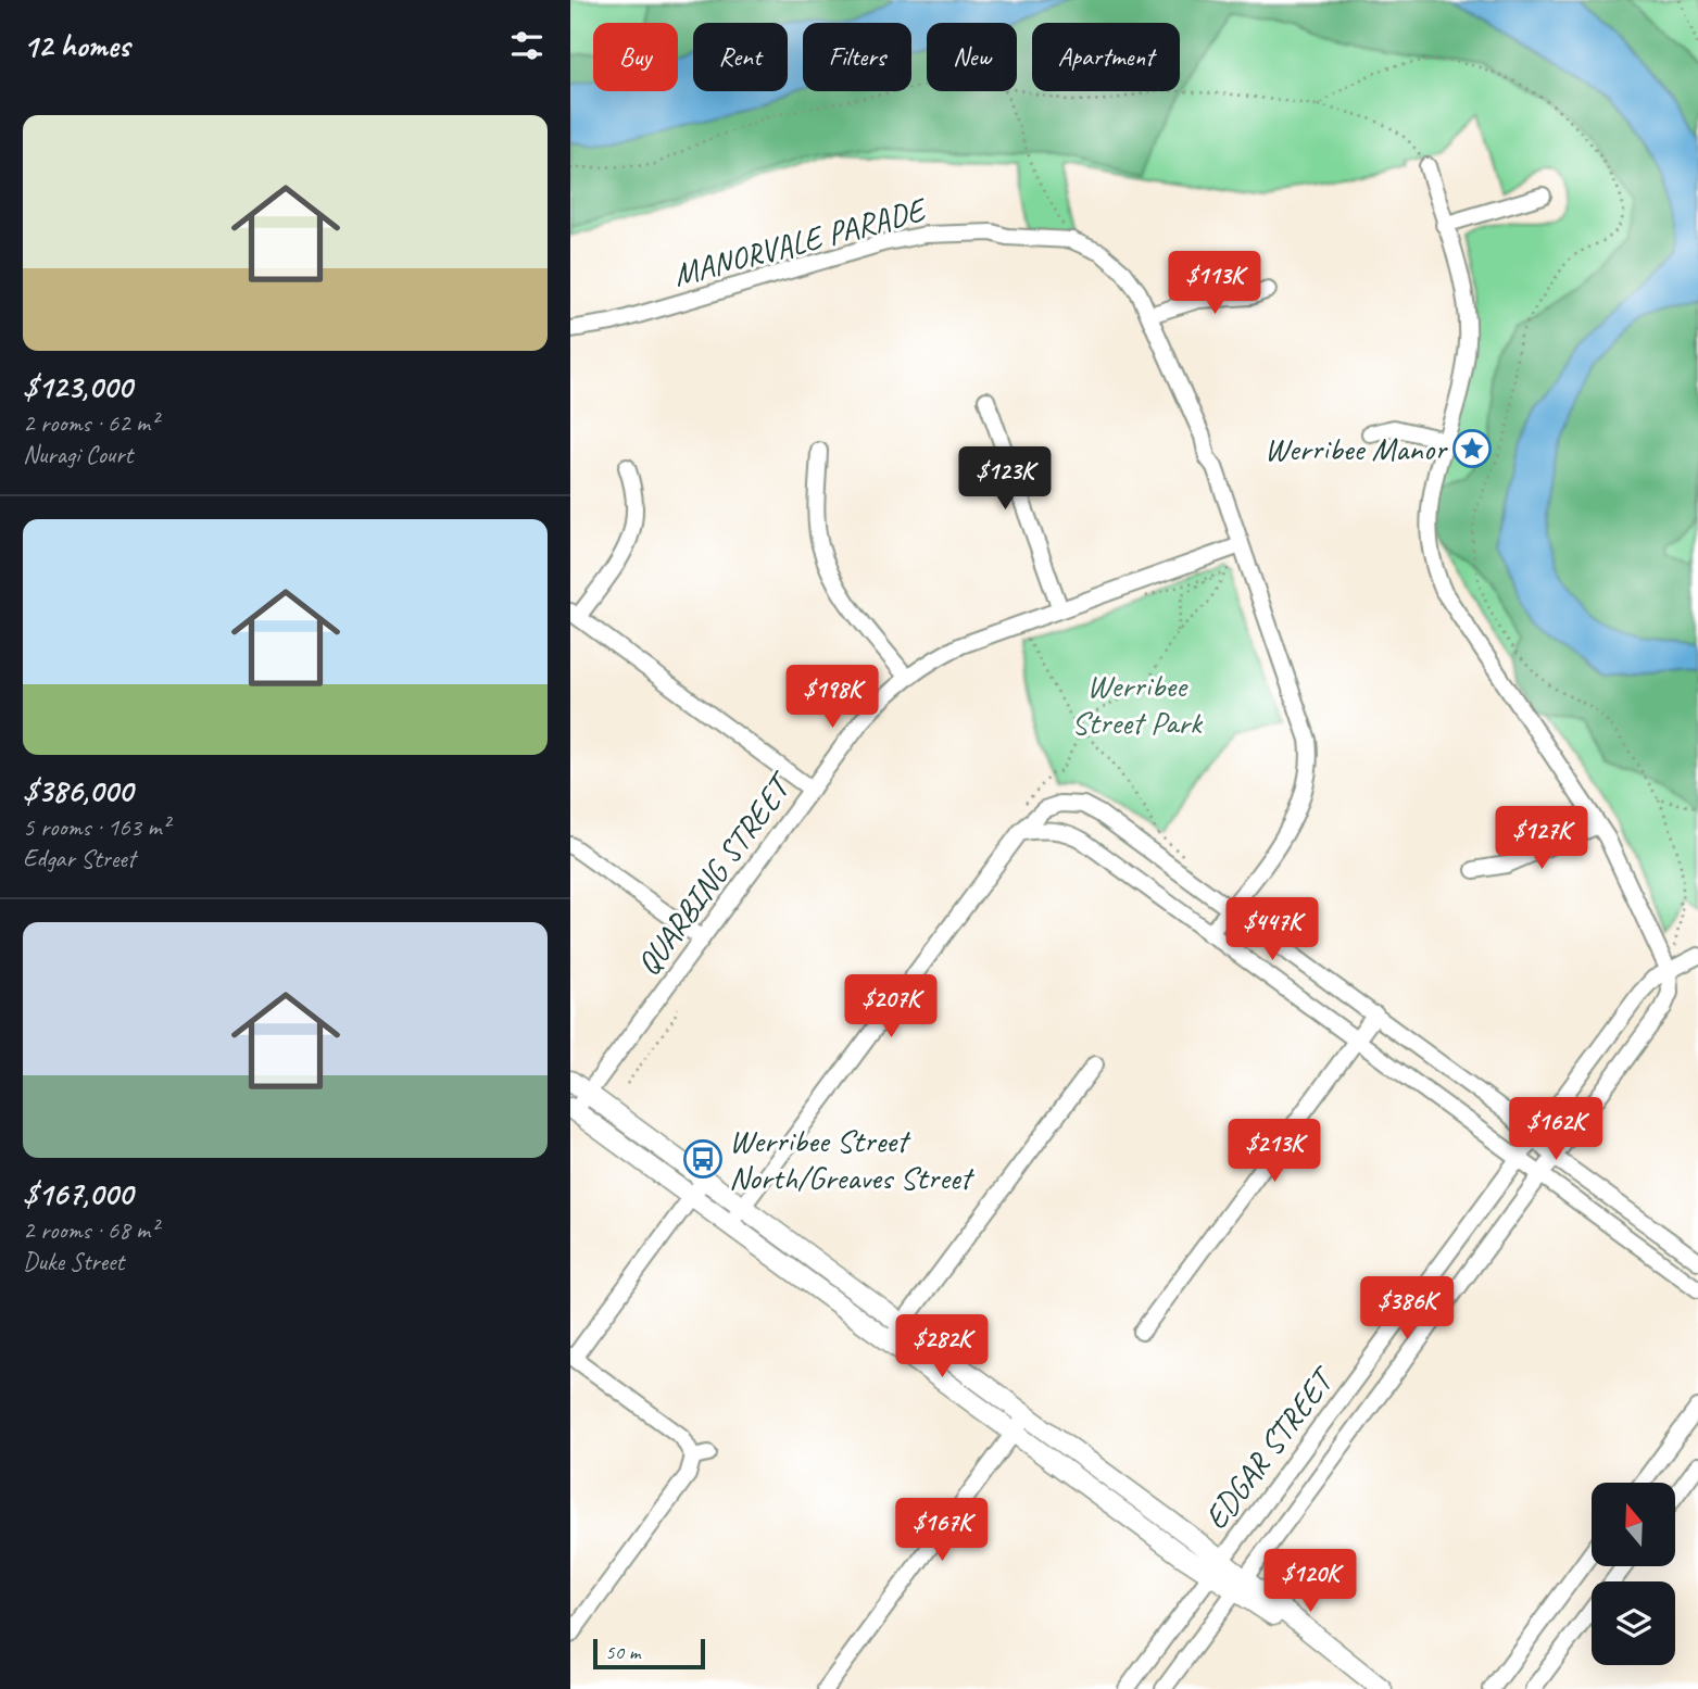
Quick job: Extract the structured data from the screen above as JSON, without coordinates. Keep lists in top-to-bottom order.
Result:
{
  "streets": {
    "street": ["MANORVALE PARADE", "QUARBING STREET", "EDGAR STREET"]
  },
  "crossings": [
    ["MANORVALE PARADE", "QUARBING STREET"]
  ],
  "parks": ["Werribee Street Park"],
  "places": {
    "place": ["Werribee Manor"],
    "bus stop": ["Werribee Street North/Greaves Street"]
  },
  "scale_bar": "50 m",
  "north": "top",
  "page": {
    "heading": "12 homes",
    "chip": [
      "Buy",
      "Rent",
      "Filters",
      "New",
      "Apartment"
    ],
    "list": [
      {
        "name": "$123,000",
        "note": "2 rooms · 62 m² · Nuragi Court"
      },
      {
        "name": "$386,000",
        "note": "5 rooms · 163 m² · Edgar Street"
      },
      {
        "name": "$167,000",
        "note": "2 rooms · 68 m² · Duke Street"
      }
    ],
    "price": [
      "$113K",
      "$123K",
      "$198K",
      "$127K",
      "$447K",
      "$207K",
      "$162K",
      "$213K",
      "$386K",
      "$282K",
      "$167K",
      "$120K"
    ],
    "scale": "50 m"
  }
}
